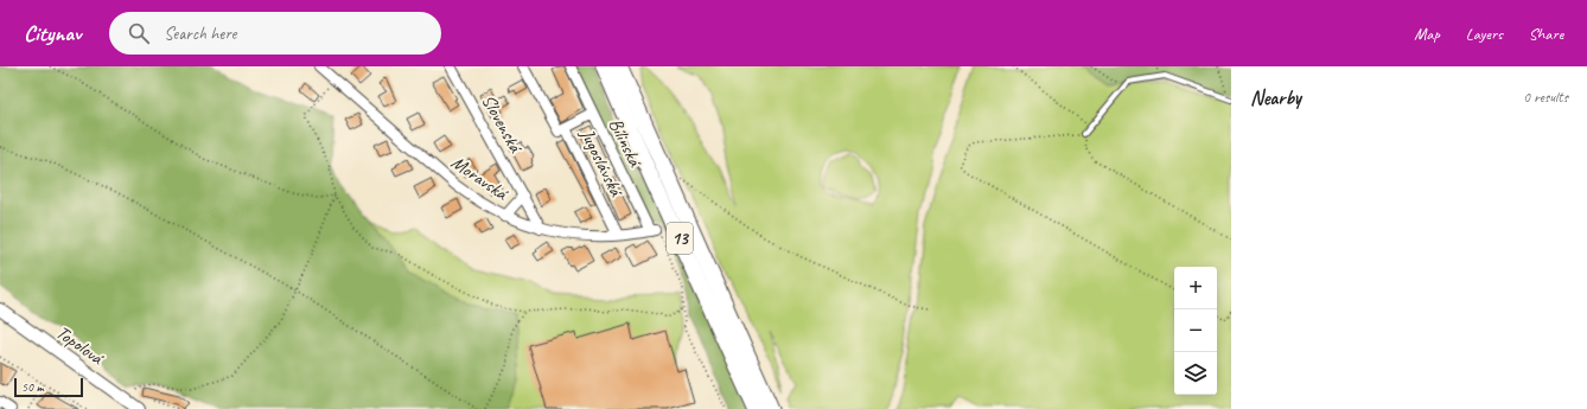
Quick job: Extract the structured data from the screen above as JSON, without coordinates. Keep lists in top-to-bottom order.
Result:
{
  "streets": {
    "highway": ["13"],
    "street": [
      "Slovenská",
      "Bílinská",
      "Jugoslávská",
      "Moravská",
      "Topolová"
    ]
  },
  "crossings": [
    ["Slovenská", "Moravská"],
    ["Bílinská", "Moravská"],
    ["Jugoslávská", "Moravská"]
  ],
  "scale_bar": "50 m",
  "page": {
    "header": "Citynav",
    "search": "Search here",
    "nav": ["Map", "Layers", "Share"],
    "heading": ["Nearby", "0 results"],
    "map_buttons": ["+", "−"],
    "scale": "50 m"
  }
}
